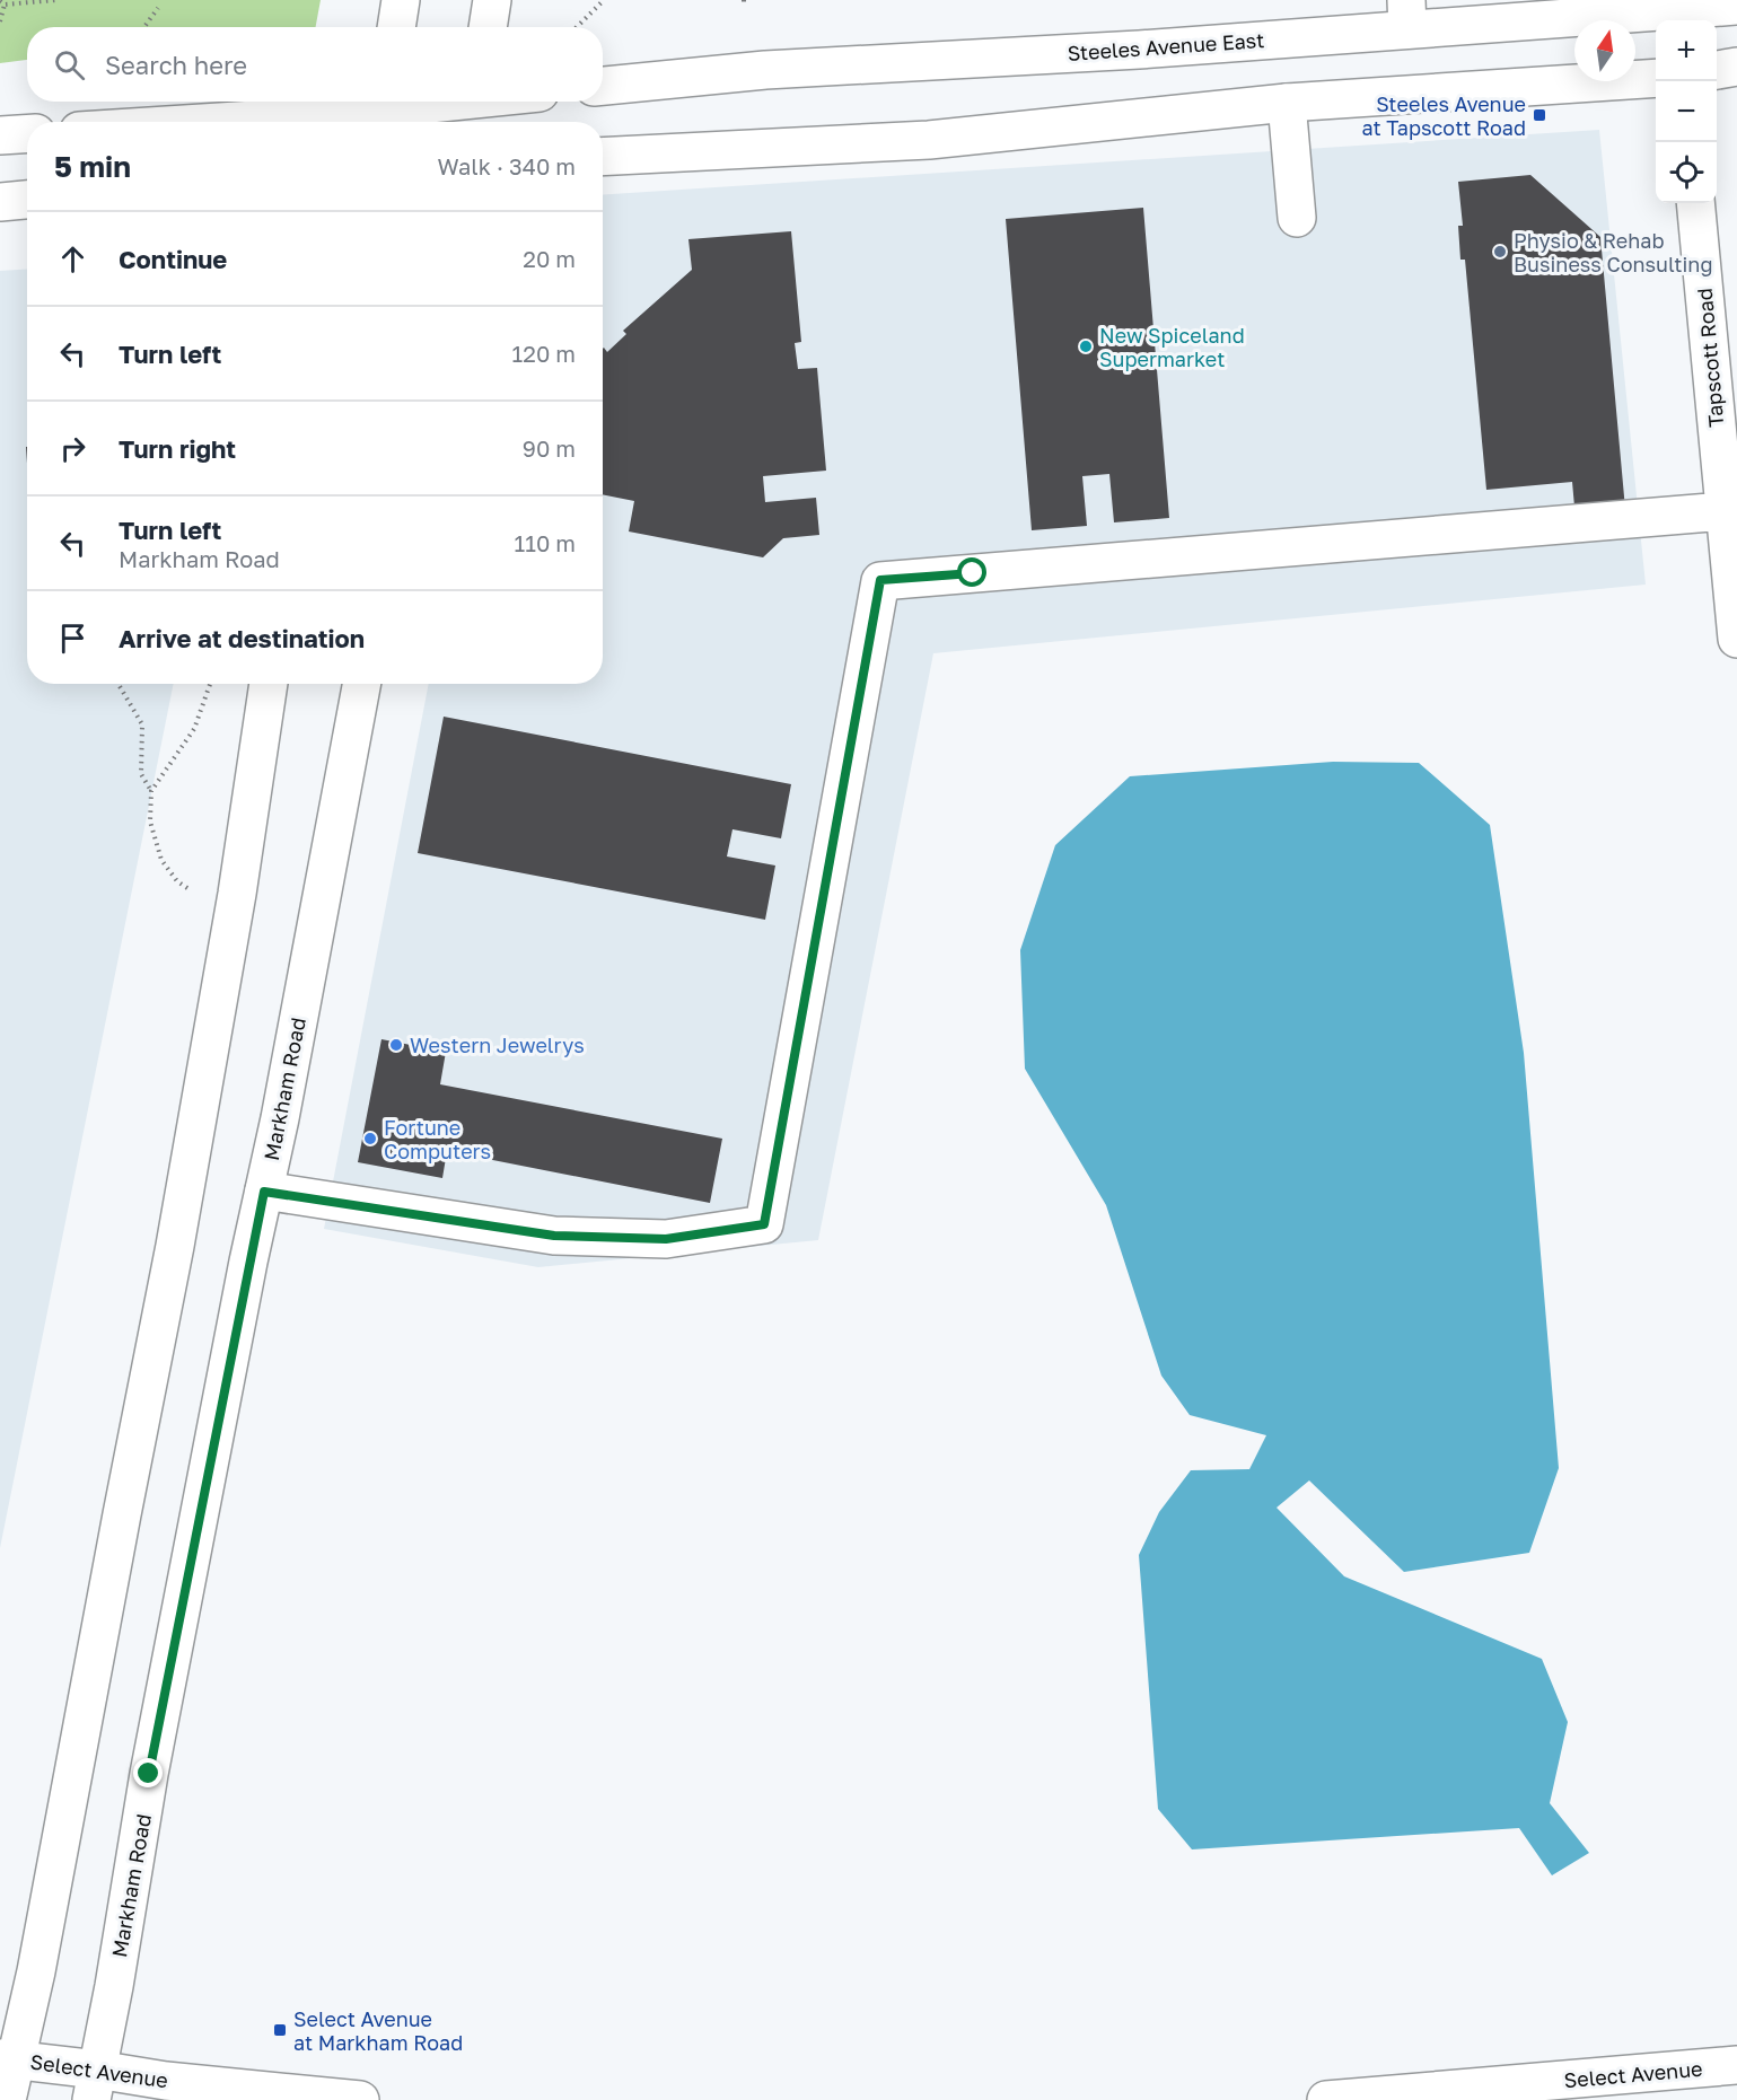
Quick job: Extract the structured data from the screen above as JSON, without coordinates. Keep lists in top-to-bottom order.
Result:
{
  "streets": {
    "main road": [
      "Steeles Avenue East",
      "Tapscott Road",
      "Markham Road",
      "Select Avenue"
    ]
  },
  "crossings": [
    ["Markham Road", "Select Avenue"]
  ],
  "places": {
    "transit": ["Steeles Avenue at Tapscott Road", "Select Avenue at Markham Road"],
    "other": [
      "Physio & Rehab Business Consulting",
      "New Spiceland Supermarket",
      "Western Jewelrys",
      "Fortune Computers"
    ]
  },
  "north": "top",
  "page": {
    "map_buttons": ["+", "−"],
    "search": "Search here",
    "heading": ["5 min", "Walk · 340 m"],
    "list": [
      ["Continue", "20 m"],
      ["Turn left", "120 m"],
      ["Turn right", "90 m"],
      ["Turn left", "Markham Road", "110 m"],
      "Arrive at destination"
    ]
  }
}
